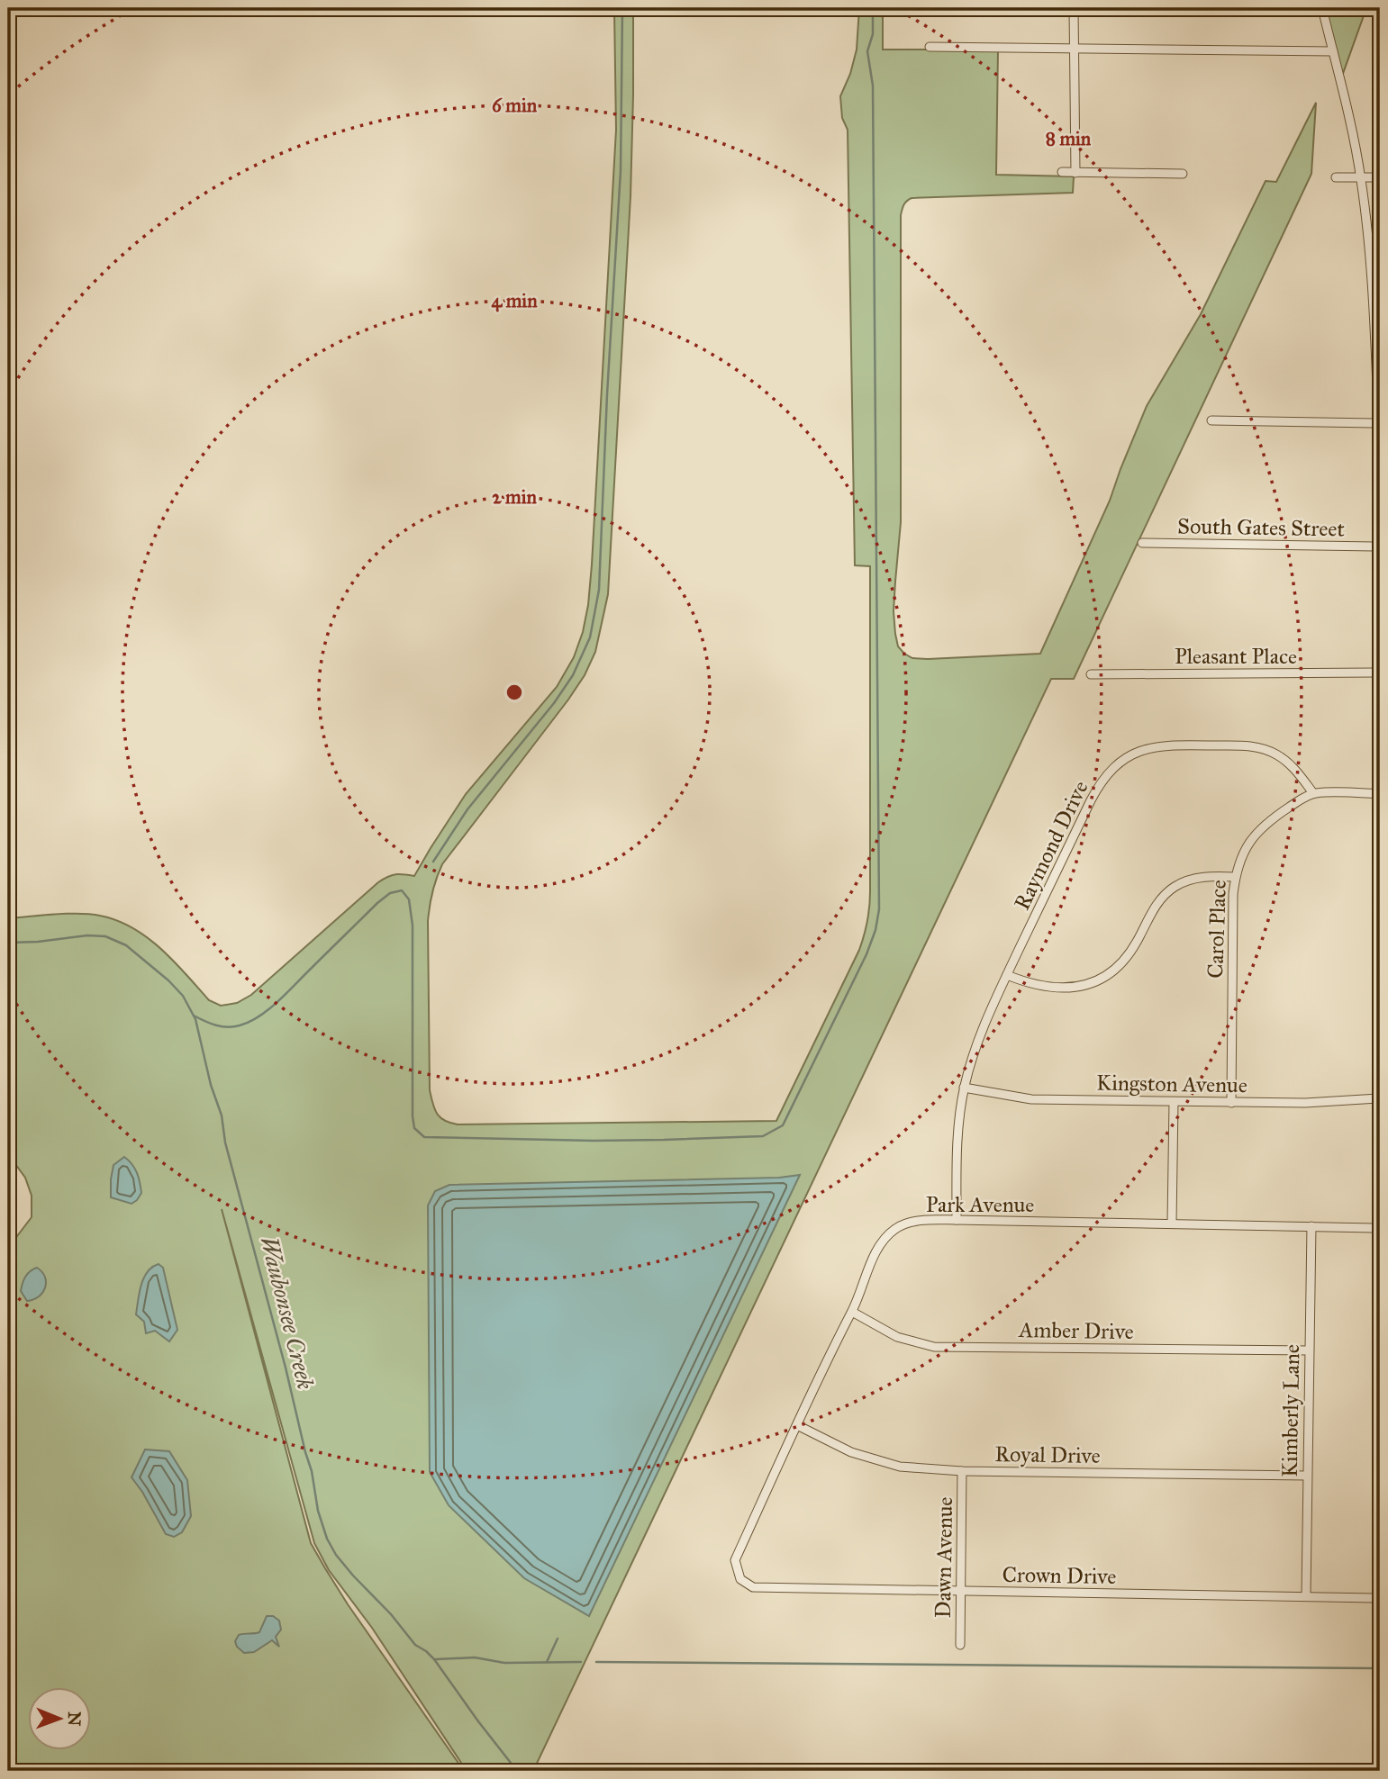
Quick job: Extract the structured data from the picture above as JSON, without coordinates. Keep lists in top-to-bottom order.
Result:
{
  "streets": {
    "street": [
      "South Gates Street",
      "Pleasant Place",
      "Raymond Drive",
      "Carol Place",
      "Kingston Avenue",
      "Park Avenue",
      "Amber Drive",
      "Kimberly Lane",
      "Royal Drive",
      "Dawn Avenue",
      "Crown Drive"
    ]
  },
  "crossings": [
    ["Raymond Drive", "Carol Place"],
    ["Raymond Drive", "Kingston Avenue"],
    ["Raymond Drive", "Park Avenue"],
    ["Carol Place", "Kingston Avenue"],
    ["Park Avenue", "Amber Drive"],
    ["Park Avenue", "Kimberly Lane"],
    ["Park Avenue", "Royal Drive"],
    ["Park Avenue", "Crown Drive"],
    ["Amber Drive", "Kimberly Lane"],
    ["Kimberly Lane", "Royal Drive"],
    ["Kimberly Lane", "Crown Drive"],
    ["Royal Drive", "Dawn Avenue"],
    ["Dawn Avenue", "Crown Drive"]
  ],
  "water": ["Waubonsee Creek"],
  "north": "right",
  "rings": [
    "6 min",
    "8 min",
    "4 min",
    "2 min"
  ]
}
